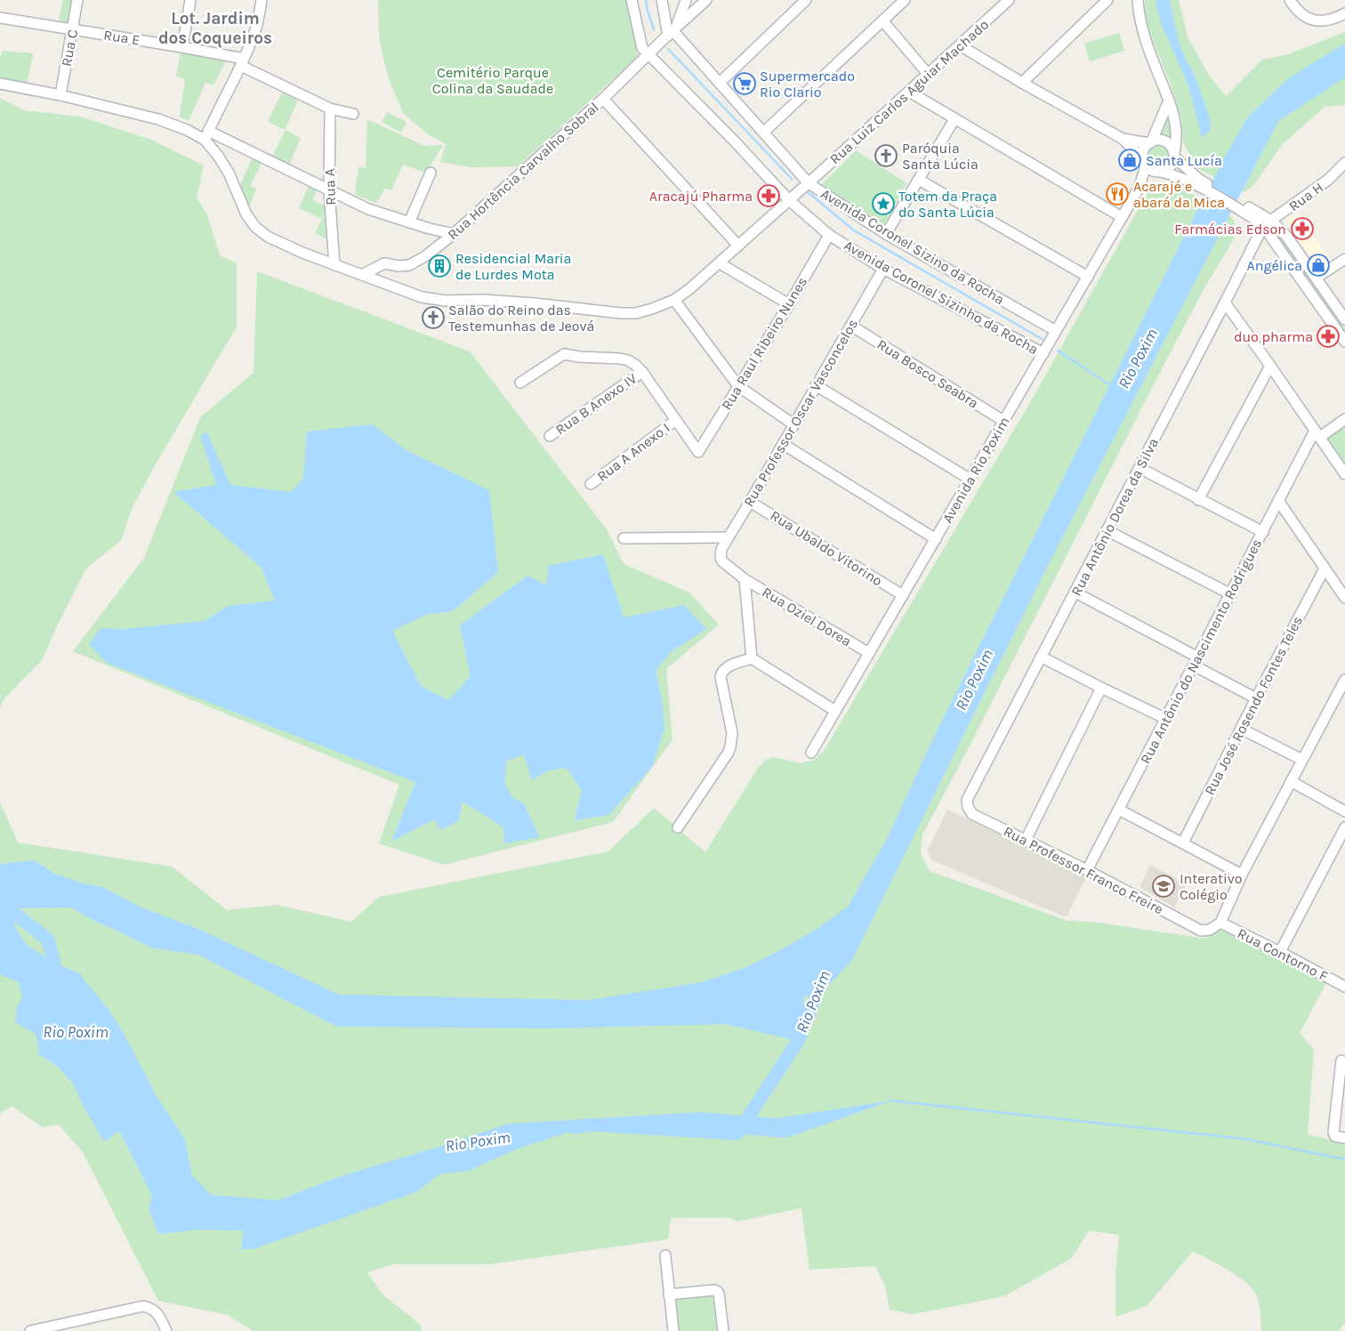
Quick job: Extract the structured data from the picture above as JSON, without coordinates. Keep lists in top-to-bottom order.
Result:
{
  "streets": {
    "street": [
      "Rua E",
      "Rua C",
      "Rua Luiz Carlos Aguiar Machado",
      "Rua Hortência Carvalho Sobral",
      "Rua A",
      "Rua H",
      "Avenida Coronel Sizino da Rocha",
      "Avenida Coronel Sizinho da Rocha",
      "Rua Raul Ribeiro Nunes",
      "Rua Bosco Seabra",
      "Rua B Anexo IV",
      "Rua Professor Oscar Vasconcelos",
      "Rua A Anexo I",
      "Avenida Rio Poxim",
      "Rua Antônio Dorea da Silva",
      "Rua Ubaldo Vitorino",
      "Rua Oziel Dorea",
      "Rua Antônio do Nascimento Rodrigues",
      "Rua José Rosendo Fontes Teles",
      "Rua Professor Franco Freire",
      "Rua Contorno F"
    ]
  },
  "crossings": [
    ["Rua E", "Rua C"],
    ["Rua E", "Rua A"],
    ["Rua Luiz Carlos Aguiar Machado", "Avenida Coronel Sizino da Rocha"],
    ["Rua Luiz Carlos Aguiar Machado", "Avenida Coronel Sizinho da Rocha"],
    ["Rua Hortência Carvalho Sobral", "Avenida Coronel Sizino da Rocha"],
    ["Rua Hortência Carvalho Sobral", "Avenida Coronel Sizinho da Rocha"],
    ["Rua H", "Rua Antônio Dorea da Silva"],
    ["Avenida Coronel Sizino da Rocha", "Avenida Rio Poxim"],
    ["Avenida Coronel Sizinho da Rocha", "Rua Raul Ribeiro Nunes"],
    ["Avenida Coronel Sizinho da Rocha", "Rua Professor Oscar Vasconcelos"],
    ["Avenida Coronel Sizinho da Rocha", "Avenida Rio Poxim"],
    ["Rua Raul Ribeiro Nunes", "Rua A Anexo I"],
    ["Rua Bosco Seabra", "Rua Professor Oscar Vasconcelos"],
    ["Rua Bosco Seabra", "Avenida Rio Poxim"],
    ["Rua Professor Oscar Vasconcelos", "Rua Ubaldo Vitorino"],
    ["Rua Professor Oscar Vasconcelos", "Rua Oziel Dorea"],
    ["Avenida Rio Poxim", "Rua Ubaldo Vitorino"],
    ["Avenida Rio Poxim", "Rua Oziel Dorea"],
    ["Rua Antônio Dorea da Silva", "Rua Professor Franco Freire"],
    ["Rua Antônio do Nascimento Rodrigues", "Rua Professor Franco Freire"],
    ["Rua Professor Franco Freire", "Rua Contorno F"]
  ],
  "districts": ["Lot. Jardim dos Coqueiros"],
  "water": ["Rio Poxim"],
  "parks": ["Cemitério Parque Colina da Saudade"],
  "places": {
    "supermarket": ["Supermercado Rio Clario"],
    "church": ["Paróquia Santa Lúcia", "Salão do Reino das Testemunhas de Jeová"],
    "shop": ["Santa Lucía", "Angélica"],
    "restaurant": ["Acarajé e abará da Mica"],
    "pharmacy": ["Aracajú Pharma", "Farmácias Edson", "duo pharma"],
    "place": ["Totem da Praça do Santa Lúcia"],
    "building": ["Residencial Maria de Lurdes Mota"],
    "school or university": ["Interativo Colégio"]
  }
}
